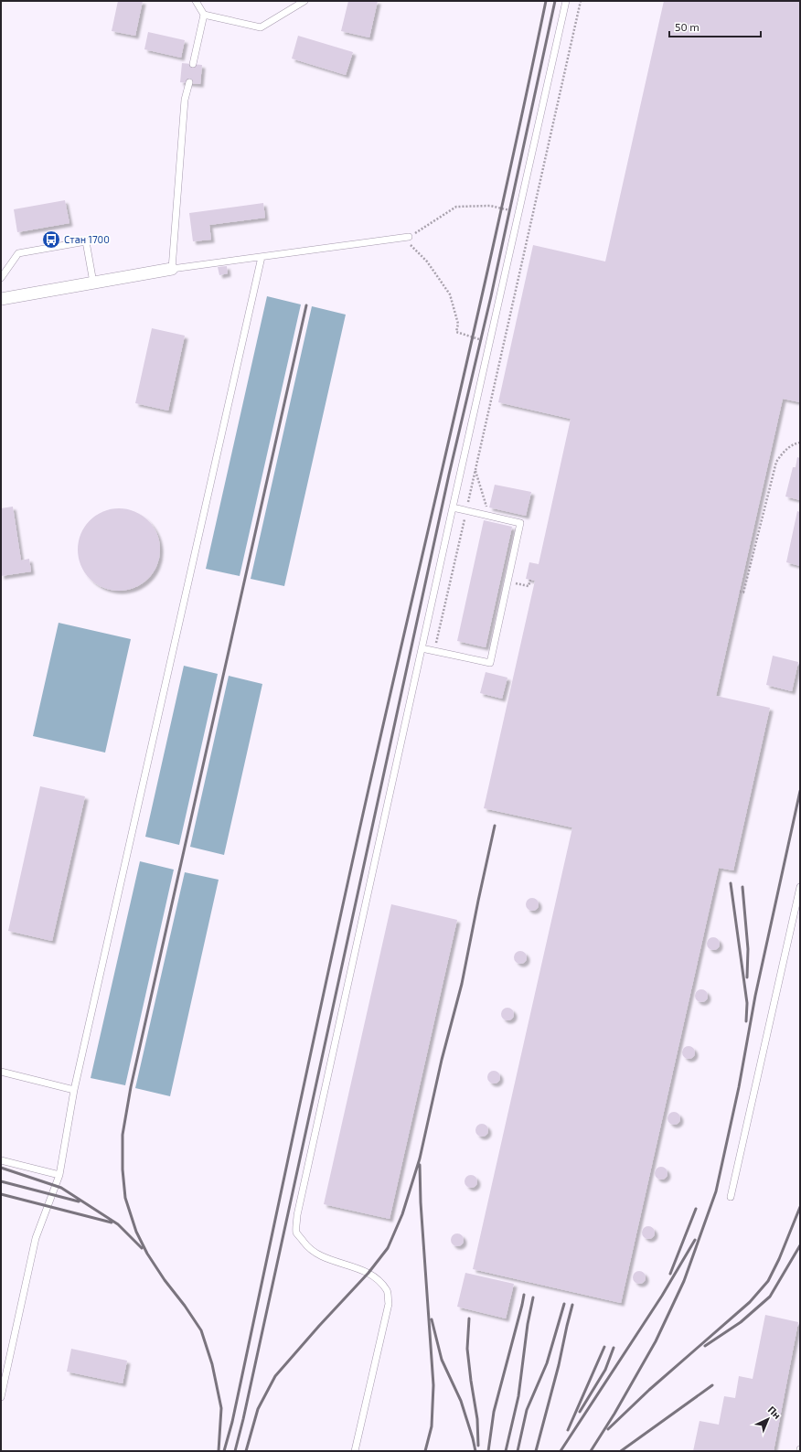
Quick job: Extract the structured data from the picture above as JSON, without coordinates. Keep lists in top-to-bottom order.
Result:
{
  "places": {
    "bus stop": ["Стан 1700"]
  },
  "scale_bar": "50 m",
  "north": "top right"
}
